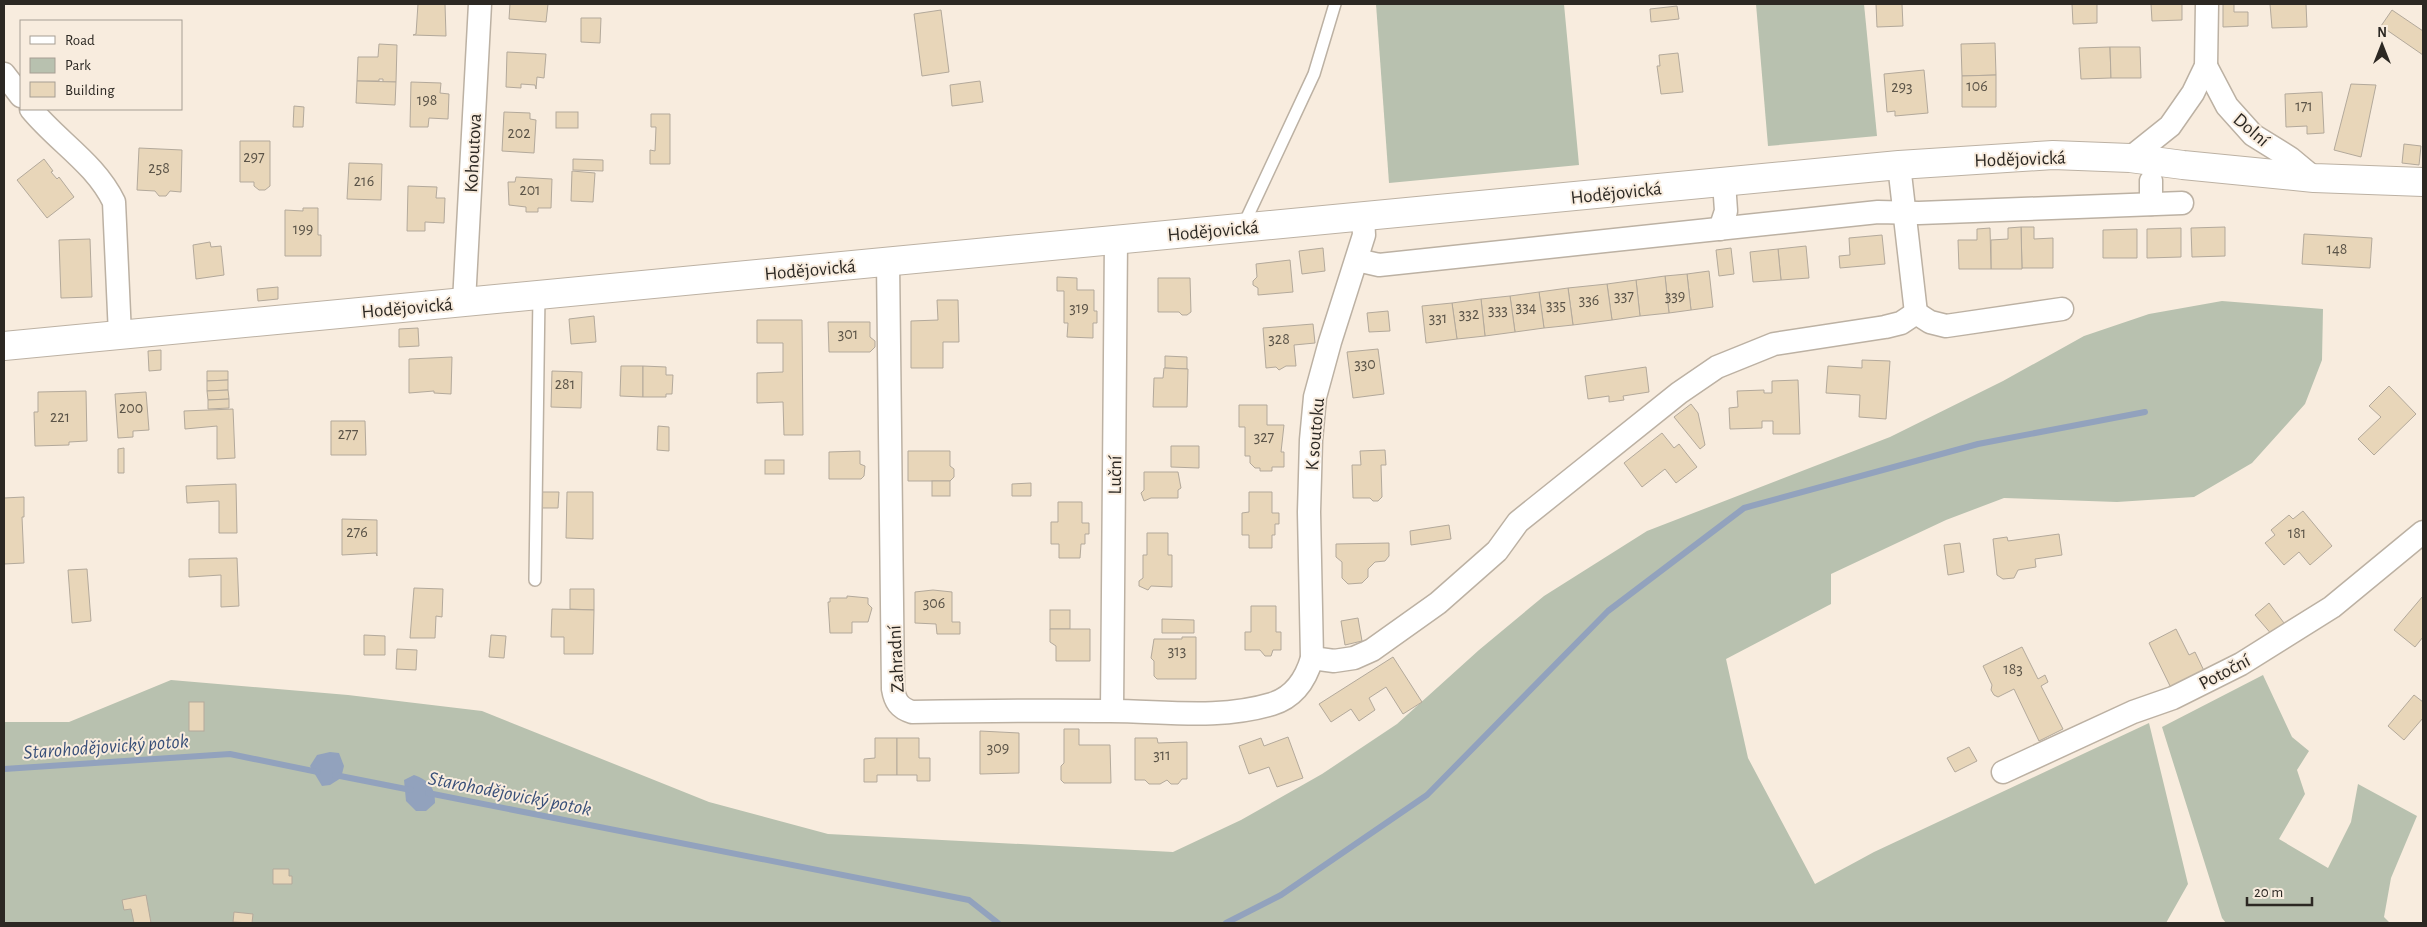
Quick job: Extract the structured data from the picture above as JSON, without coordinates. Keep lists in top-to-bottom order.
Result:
{
  "streets": {
    "street": [
      "Dolní",
      "Kohoutova",
      "Hodějovická",
      "K soutoku",
      "Luční",
      "Zahradní",
      "Potoční"
    ]
  },
  "crossings": [
    ["Dolní", "Hodějovická"],
    ["Kohoutova", "Hodějovická"],
    ["Hodějovická", "K soutoku"],
    ["Hodějovická", "Luční"],
    ["Hodějovická", "Zahradní"],
    ["K soutoku", "Zahradní"],
    ["Luční", "Zahradní"]
  ],
  "water": ["Starohodějovický potok"],
  "house_numbers": [
    "106",
    "293",
    "198",
    "171",
    "202",
    "297",
    "258",
    "216",
    "201",
    "199",
    "148",
    "337",
    "339",
    "336",
    "335",
    "334",
    "319",
    "333",
    "332",
    "331",
    "301",
    "328",
    "330",
    "281",
    "200",
    "221",
    "277",
    "327",
    "276",
    "181",
    "306",
    "313",
    "183",
    "309",
    "311"
  ],
  "legend": ["Road", "Park", "Building"],
  "scale_bar": "20 m",
  "north": "top"
}
